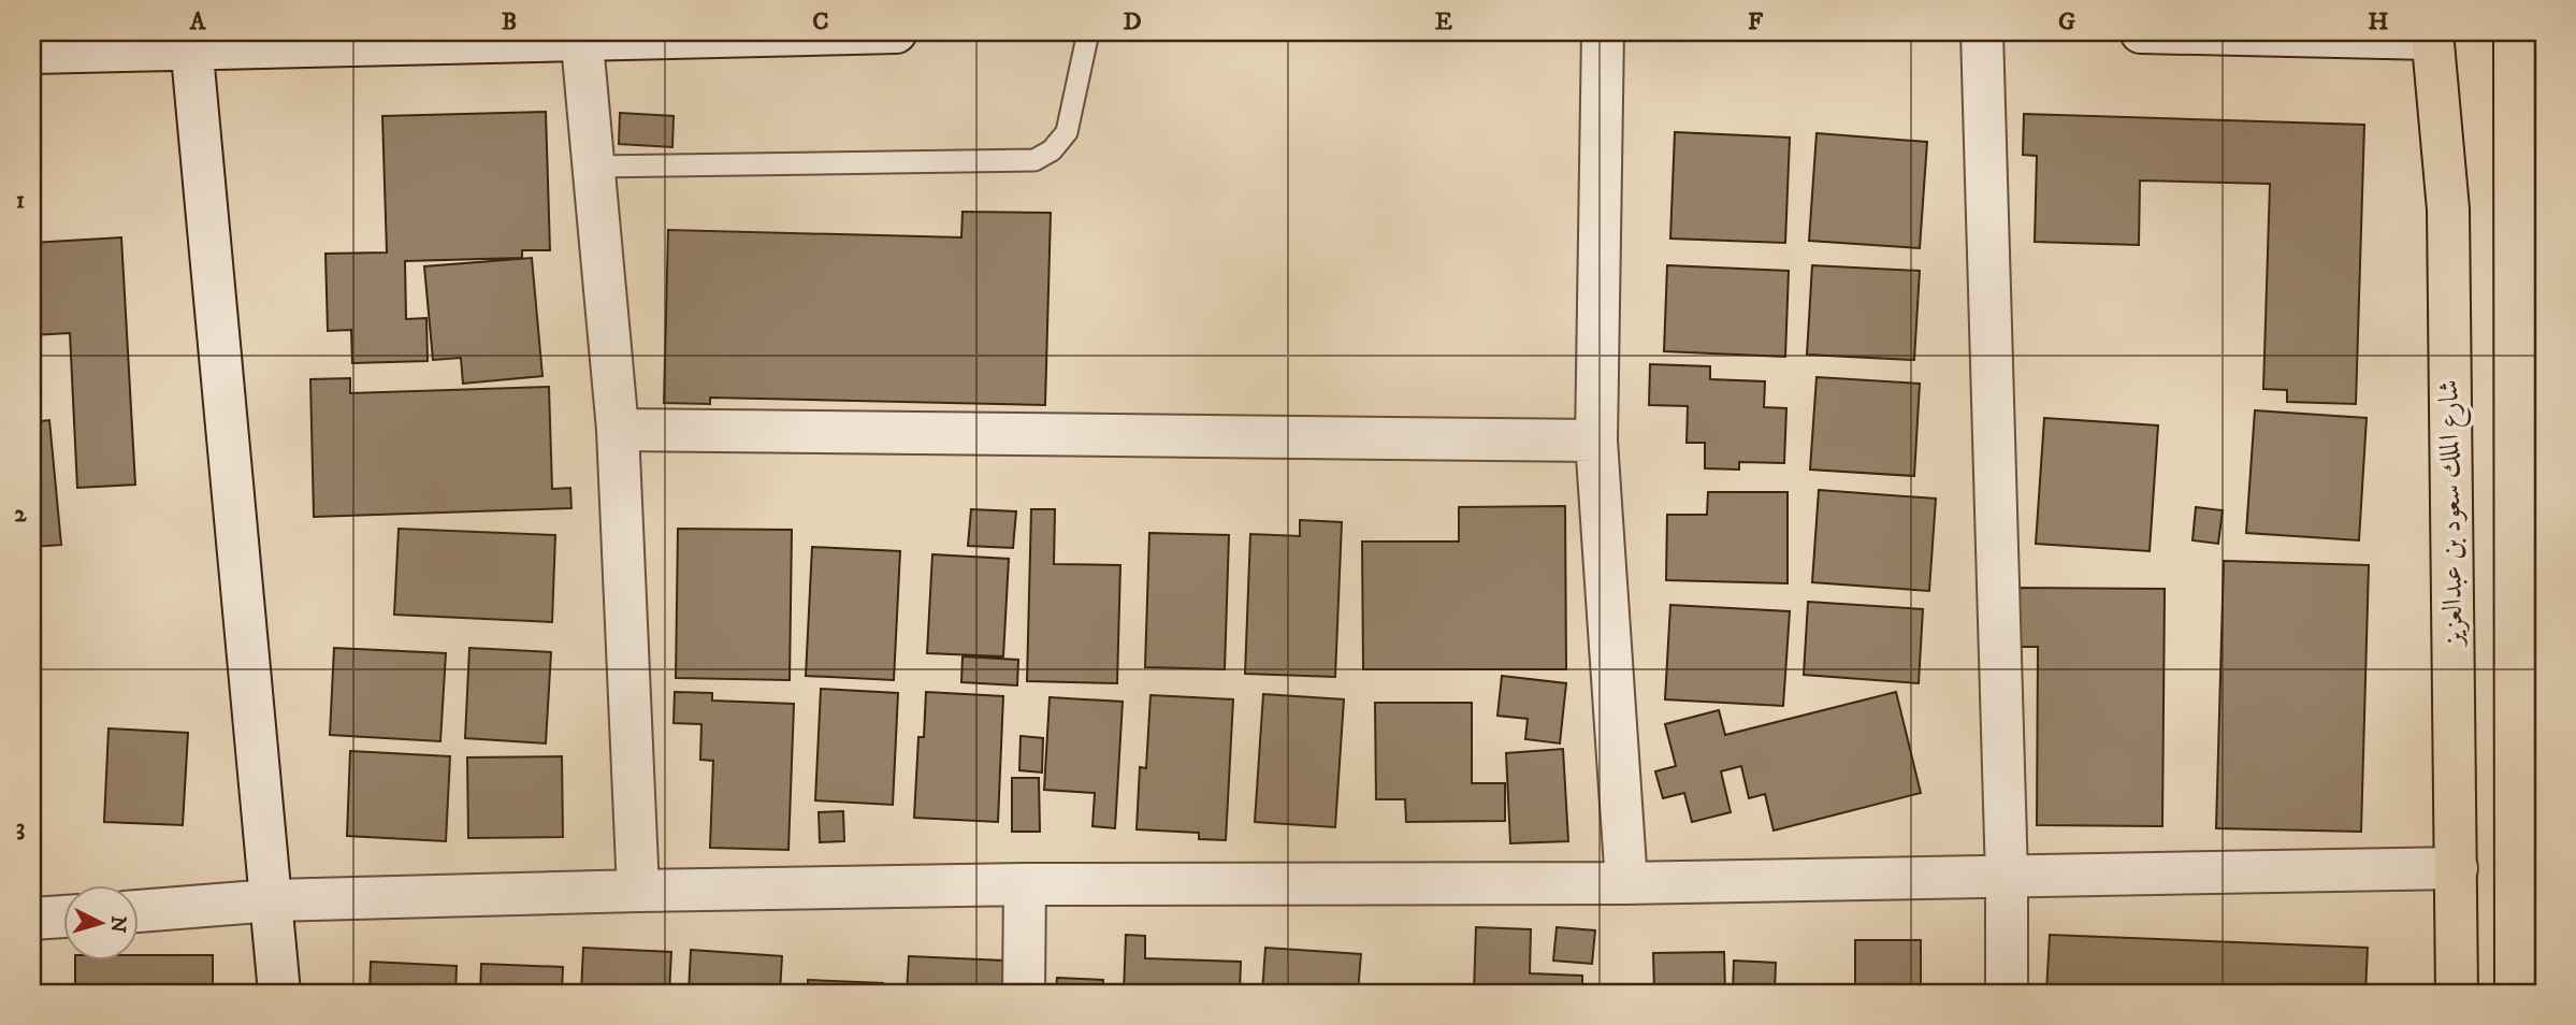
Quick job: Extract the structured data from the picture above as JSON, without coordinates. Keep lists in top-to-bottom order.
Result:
{
  "streets": {
    "main road": ["شارع الملك سعود بن عبدالعزيز"]
  },
  "north": "right",
  "grid": {
    "columns": [
      "A",
      "B",
      "C",
      "D",
      "E",
      "F",
      "G",
      "H"
    ],
    "rows": ["1", "2", "3"]
  }
}
